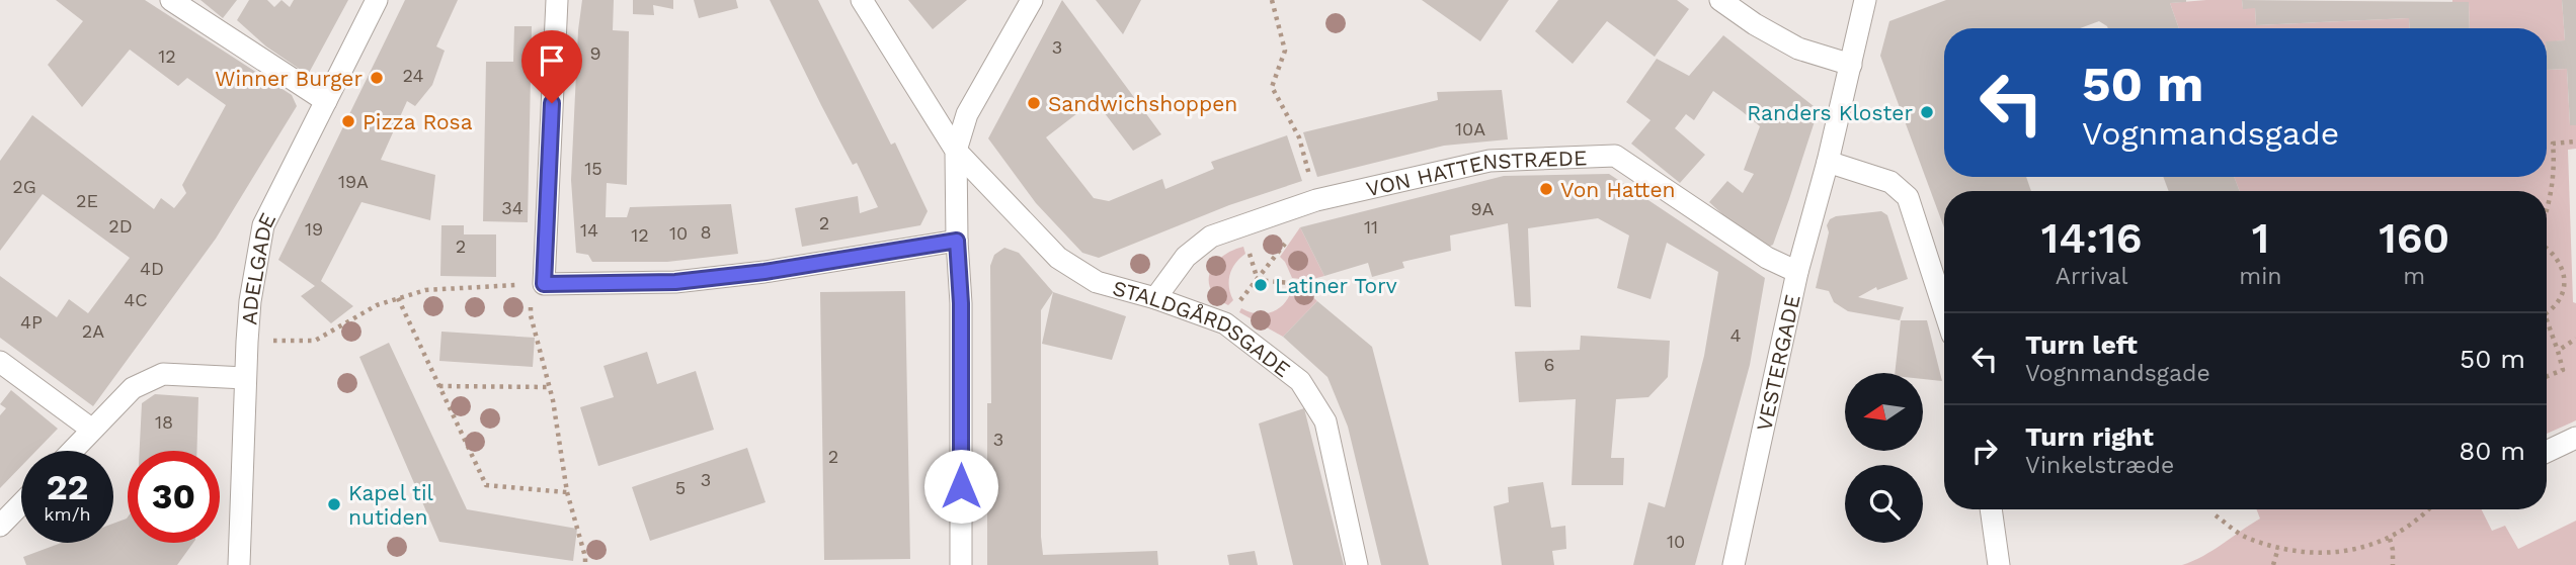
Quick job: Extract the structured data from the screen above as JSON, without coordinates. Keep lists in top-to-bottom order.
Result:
{
  "streets": {
    "street": [
      "VON HATTENSTRÆDE",
      "ADELGADE",
      "STALDGÅRDSGADE",
      "VESTERGADE"
    ]
  },
  "crossings": [
    ["VON HATTENSTRÆDE", "STALDGÅRDSGADE"],
    ["VON HATTENSTRÆDE", "VESTERGADE"]
  ],
  "places": [
    "Winner Burger",
    "Sandwichshoppen",
    "Randers Kloster",
    "Pizza Rosa",
    "Von Hatten",
    "Latiner Torv",
    "Kapel til nutiden"
  ],
  "house_numbers": [
    "3",
    "9",
    "12",
    "24",
    "10A",
    "15",
    "19A",
    "2G",
    "2E",
    "34",
    "9A",
    "2",
    "2D",
    "11",
    "19",
    "14",
    "8",
    "10",
    "12",
    "2",
    "4D",
    "4C",
    "4P",
    "2A",
    "4",
    "6",
    "18",
    "3",
    "2",
    "3",
    "5",
    "10"
  ],
  "north": "left",
  "page": {
    "turn": ["50 m", "Vognmandsgade"],
    "eta": [
      "14:16",
      "Arrival",
      "1",
      "min",
      "160",
      "m"
    ],
    "list": [
      {
        "name": "Turn left",
        "note": "Vognmandsgade",
        "value": "50 m"
      },
      {
        "name": "Turn right",
        "note": "Vinkelstræde",
        "value": "80 m"
      }
    ],
    "speed": "22 km/h",
    "limit": "30"
  }
}
